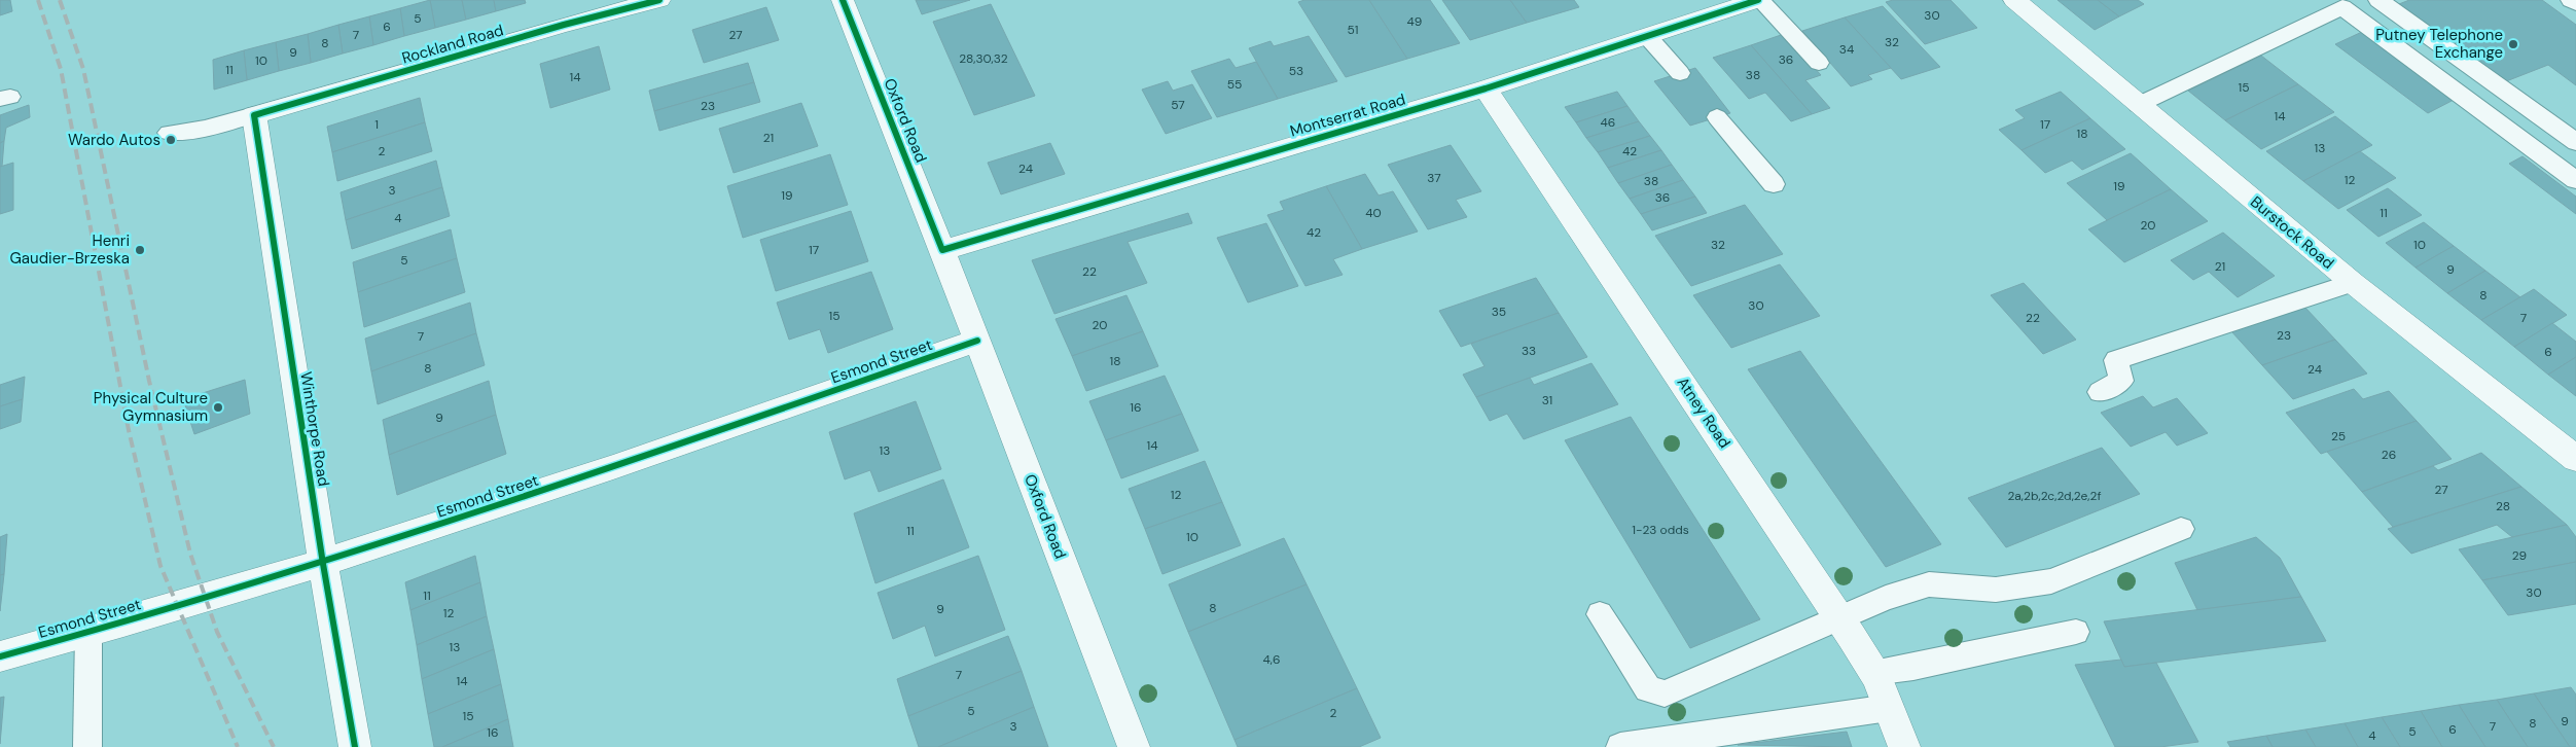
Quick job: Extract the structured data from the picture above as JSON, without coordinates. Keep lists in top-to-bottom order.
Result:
{
  "streets": {
    "street": [
      "Rockland Road",
      "Montserrat Road",
      "Oxford Road",
      "Burstock Road",
      "Esmond Street",
      "Atney Road",
      "Winthorpe Road"
    ]
  },
  "crossings": [
    ["Rockland Road", "Winthorpe Road"],
    ["Montserrat Road", "Oxford Road"],
    ["Montserrat Road", "Atney Road"],
    ["Oxford Road", "Esmond Street"],
    ["Esmond Street", "Winthorpe Road"]
  ],
  "places": [
    "Putney Telephone Exchange",
    "Wardo Autos",
    "Henri Gaudier-Brzeska",
    "Physical Culture Gymnasium"
  ],
  "house_numbers": [
    "30",
    "5",
    "49",
    "6",
    "51",
    "7",
    "27",
    "32",
    "8",
    "34",
    "9",
    "28,30,32",
    "36",
    "10",
    "11",
    "53",
    "38",
    "14",
    "55",
    "15",
    "57",
    "23",
    "14",
    "46",
    "1",
    "17",
    "18",
    "21",
    "13",
    "2",
    "42",
    "24",
    "37",
    "12",
    "38",
    "19",
    "3",
    "19",
    "36",
    "40",
    "11",
    "4",
    "20",
    "42",
    "32",
    "10",
    "17",
    "5",
    "21",
    "9",
    "22",
    "8",
    "30",
    "35",
    "15",
    "22",
    "7",
    "20",
    "23",
    "7",
    "33",
    "6",
    "18",
    "8",
    "24",
    "31",
    "16",
    "9",
    "25",
    "14",
    "13",
    "26",
    "27",
    "12",
    "2a,2b,2c,2d,2e,2f",
    "28",
    "1-23 odds",
    "11",
    "10",
    "29",
    "30",
    "11",
    "8",
    "9",
    "12",
    "13",
    "4,6",
    "7",
    "14",
    "5",
    "2",
    "15",
    "9",
    "8",
    "3",
    "7",
    "6",
    "5",
    "16",
    "4"
  ]
}
